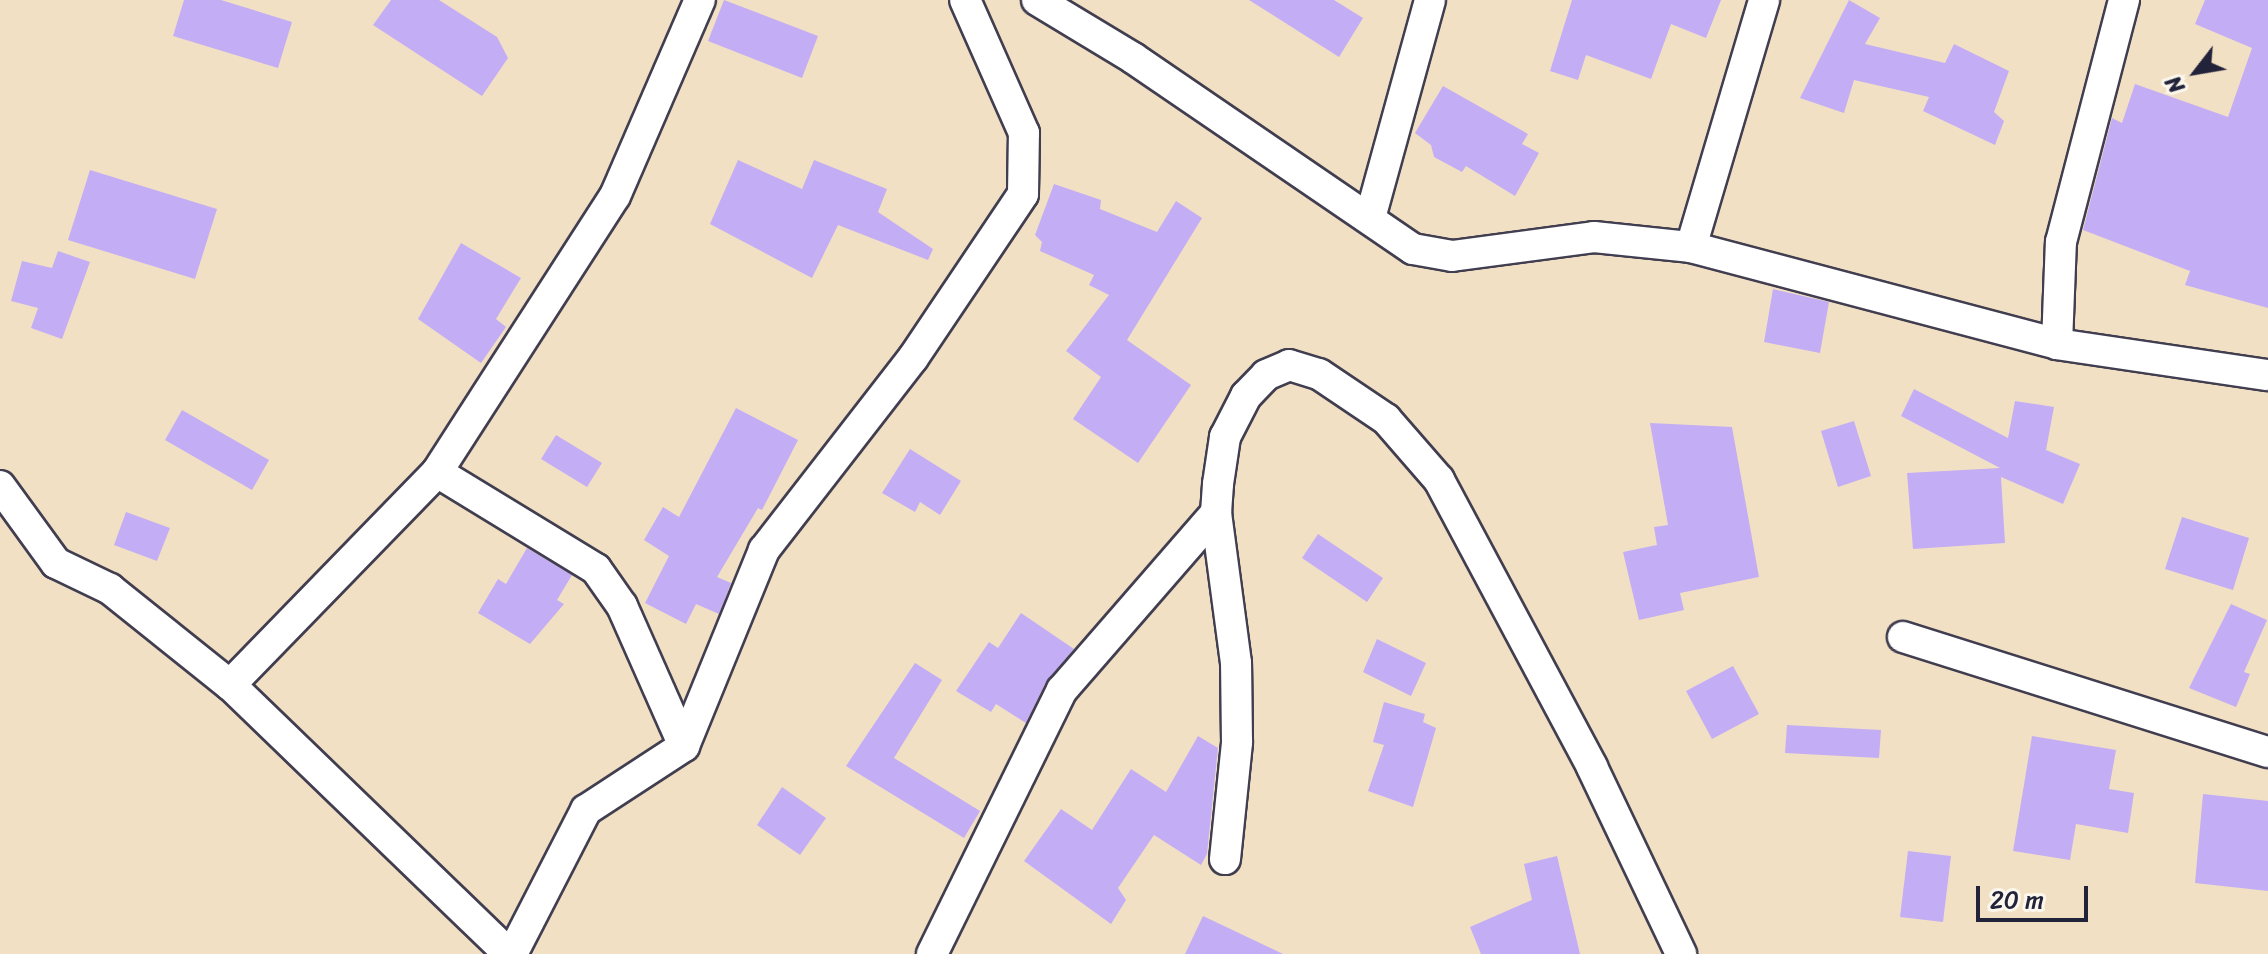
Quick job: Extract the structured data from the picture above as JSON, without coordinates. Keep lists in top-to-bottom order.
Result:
{
  "scale_bar": "20 m",
  "north": "bottom left"
}
